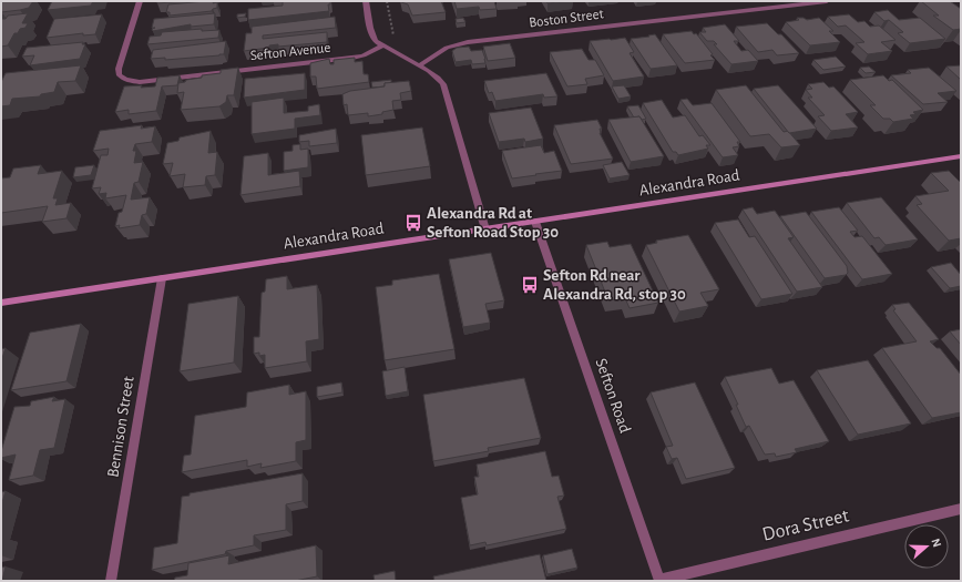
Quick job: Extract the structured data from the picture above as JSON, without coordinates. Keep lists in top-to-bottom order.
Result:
{
  "streets": {
    "street": [
      "Boston Street",
      "Sefton Avenue",
      "Alexandra Road",
      "Sefton Road",
      "Bennison Street",
      "Dora Street"
    ]
  },
  "crossings": [
    ["Alexandra Road", "Sefton Road"],
    ["Alexandra Road", "Bennison Street"],
    ["Sefton Road", "Dora Street"]
  ],
  "places": {
    "bus stop": ["Alexandra Rd at Sefton Road Stop 30", "Sefton Rd near Alexandra Rd, stop 30"]
  },
  "north": "right"
}
